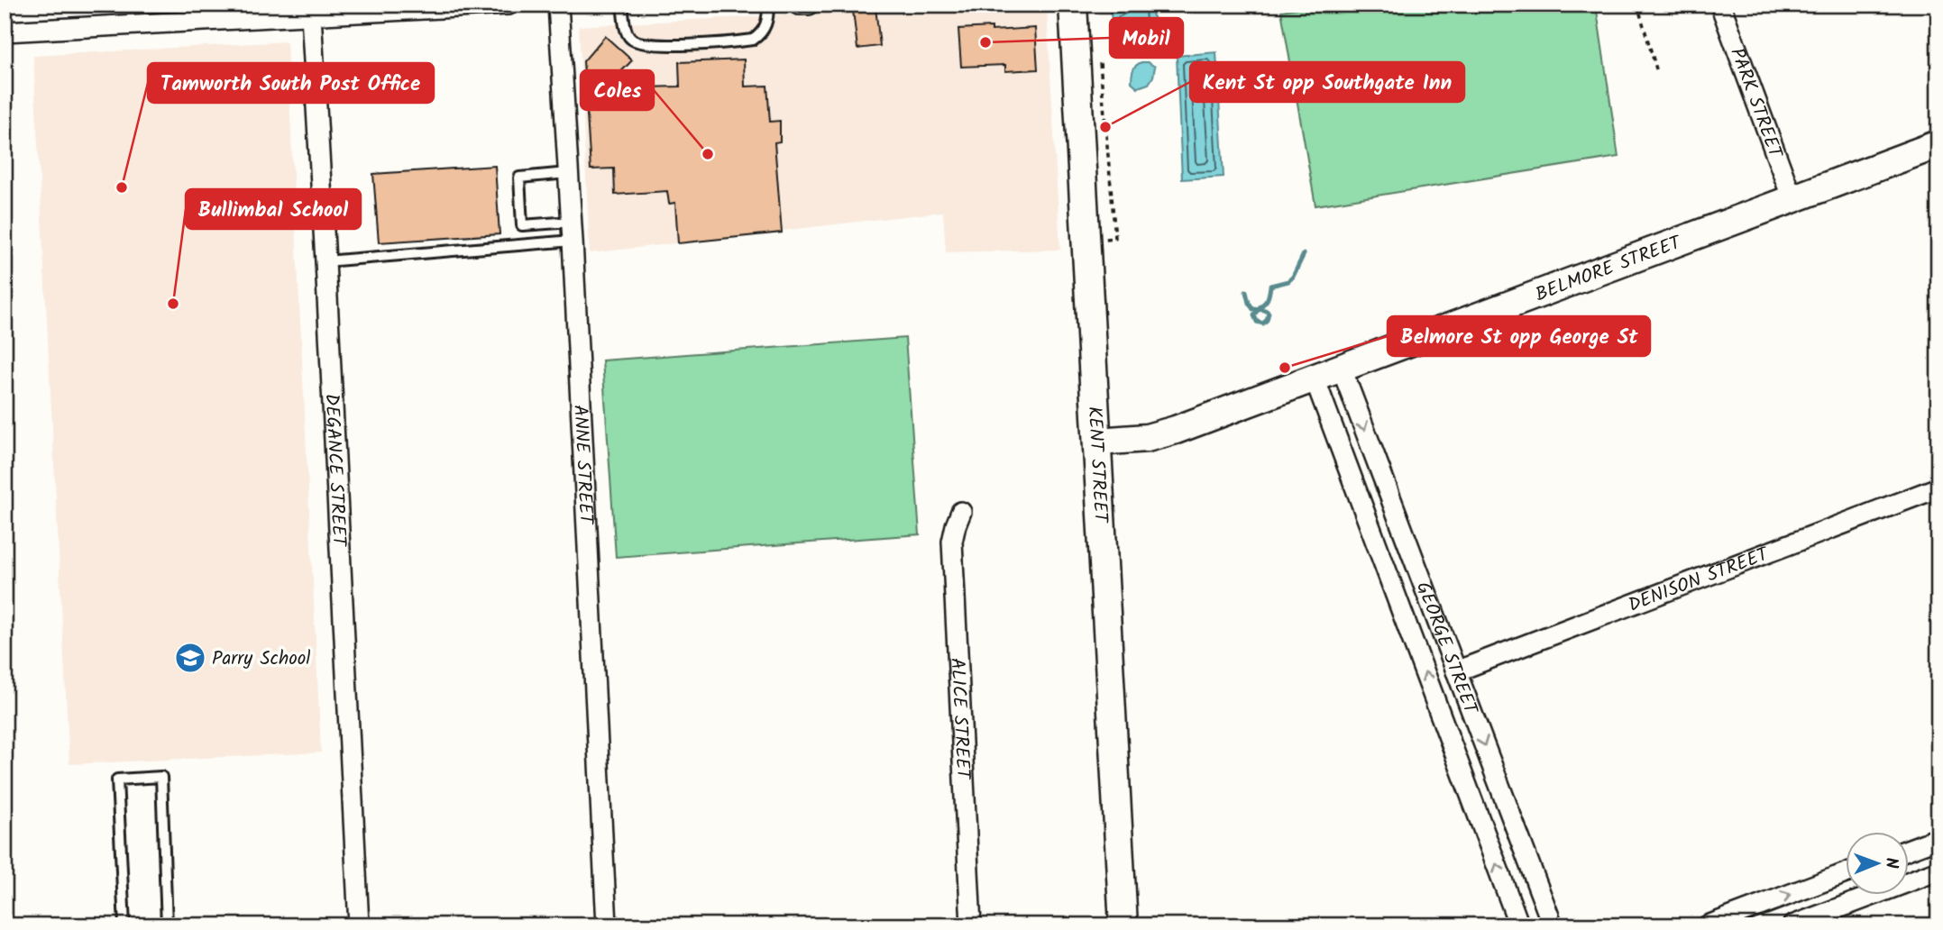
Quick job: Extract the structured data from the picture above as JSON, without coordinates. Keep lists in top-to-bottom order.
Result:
{
  "streets": {
    "street": [
      "PARK STREET",
      "BELMORE STREET",
      "ANNE STREET",
      "KENT STREET",
      "DEGANCE STREET",
      "DENISON STREET",
      "GEORGE STREET",
      "ALICE STREET"
    ]
  },
  "crossings": [
    ["PARK STREET", "BELMORE STREET"],
    ["BELMORE STREET", "KENT STREET"],
    ["BELMORE STREET", "GEORGE STREET"],
    ["DENISON STREET", "GEORGE STREET"]
  ],
  "places": {
    "other": [
      "Mobil",
      "Kent St opp Southgate Inn",
      "Coles",
      "Tamworth South Post Office",
      "Bullimbal School",
      "Belmore St opp George St"
    ],
    "school or university": ["Parry School"]
  },
  "north": "right"
}
